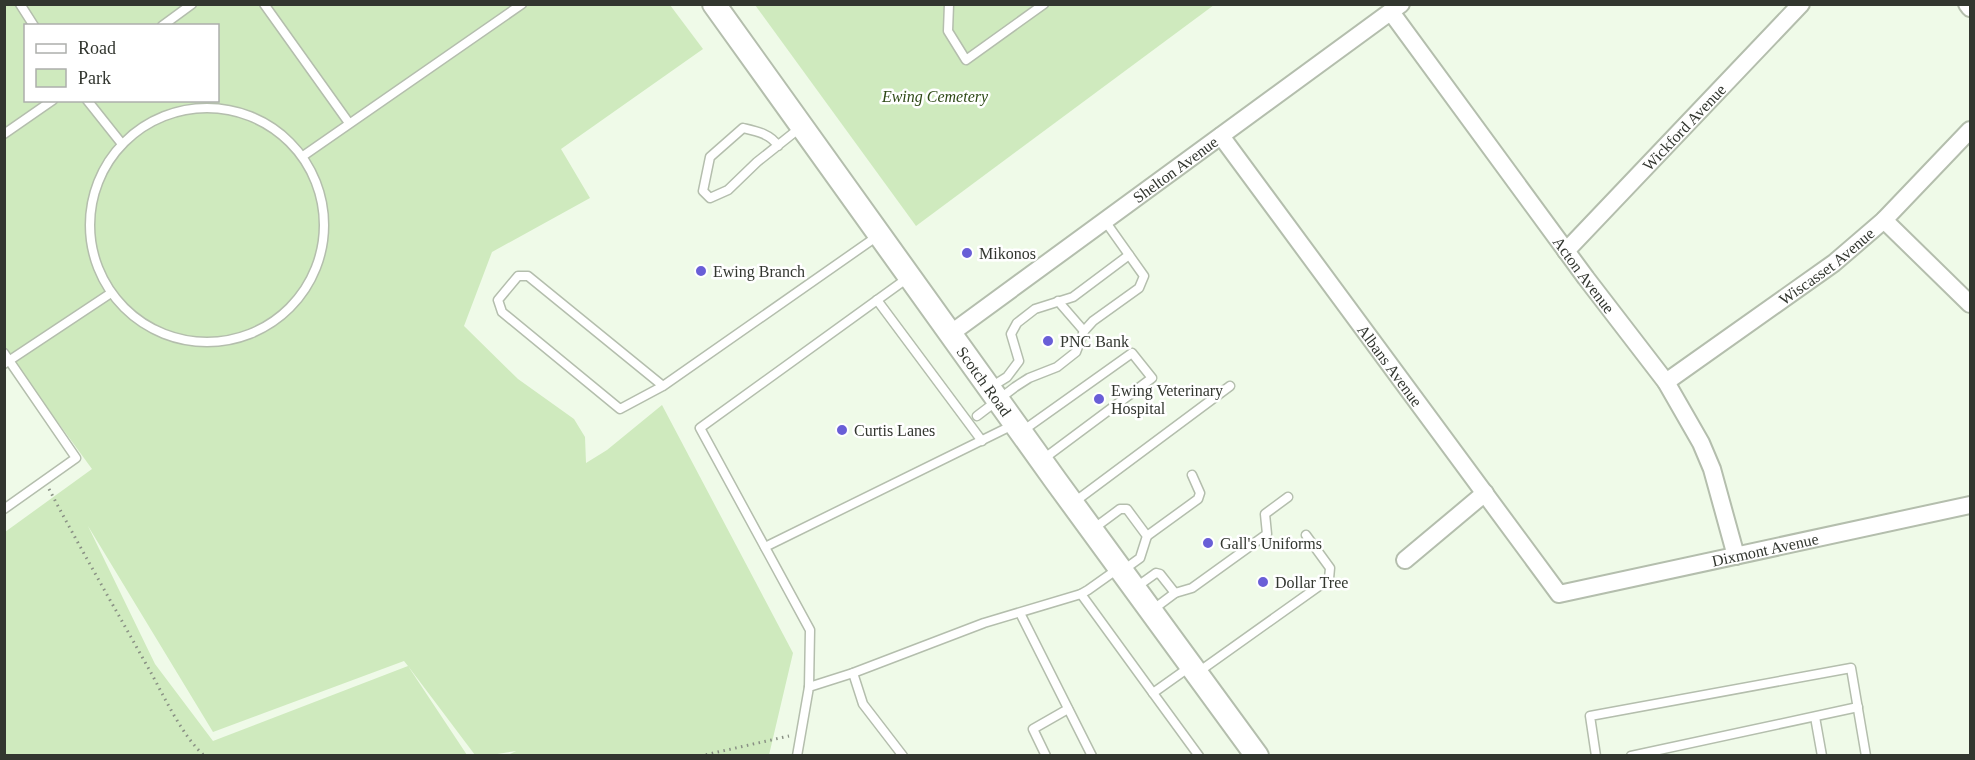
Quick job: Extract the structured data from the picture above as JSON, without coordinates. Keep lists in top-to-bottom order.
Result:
{
  "streets": {
    "main road": ["Scotch Road"],
    "street": [
      "Wickford Avenue",
      "Shelton Avenue",
      "Wiscasset Avenue",
      "Acton Avenue",
      "Albans Avenue",
      "Dixmont Avenue"
    ]
  },
  "crossings": [
    ["Wickford Avenue", "Acton Avenue"],
    ["Shelton Avenue", "Acton Avenue"],
    ["Shelton Avenue", "Albans Avenue"],
    ["Shelton Avenue", "Scotch Road"],
    ["Wiscasset Avenue", "Acton Avenue"],
    ["Acton Avenue", "Dixmont Avenue"],
    ["Albans Avenue", "Dixmont Avenue"]
  ],
  "parks": ["Ewing Cemetery"],
  "places": [
    "Mikonos",
    "Ewing Branch",
    "PNC Bank",
    "Ewing Veterinary Hospital",
    "Curtis Lanes",
    "Gall's Uniforms",
    "Dollar Tree"
  ],
  "legend": ["Road", "Park"]
}
